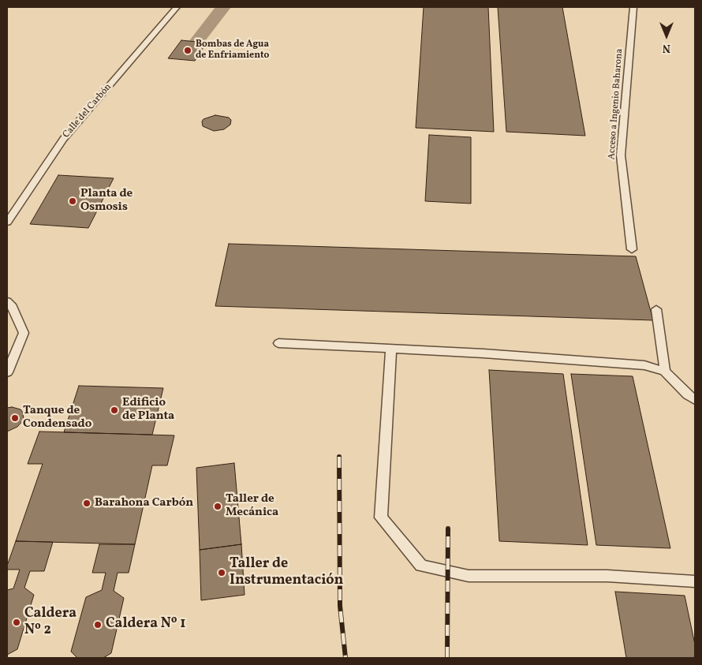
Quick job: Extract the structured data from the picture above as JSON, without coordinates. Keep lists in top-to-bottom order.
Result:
{
  "streets": {
    "lane": ["Acceso a Ingenio Baharona", "Calle del Carbón"]
  },
  "places": [
    "Bombas de Agua de Enfriamiento",
    "Planta de Osmosis",
    "Edificio de Planta",
    "Tanque de Condensado",
    "Barahona Carbón",
    "Taller de Mecánica",
    "Taller de Instrumentación",
    "Caldera Nº 2",
    "Caldera Nº 1"
  ],
  "north": "bottom"
}
